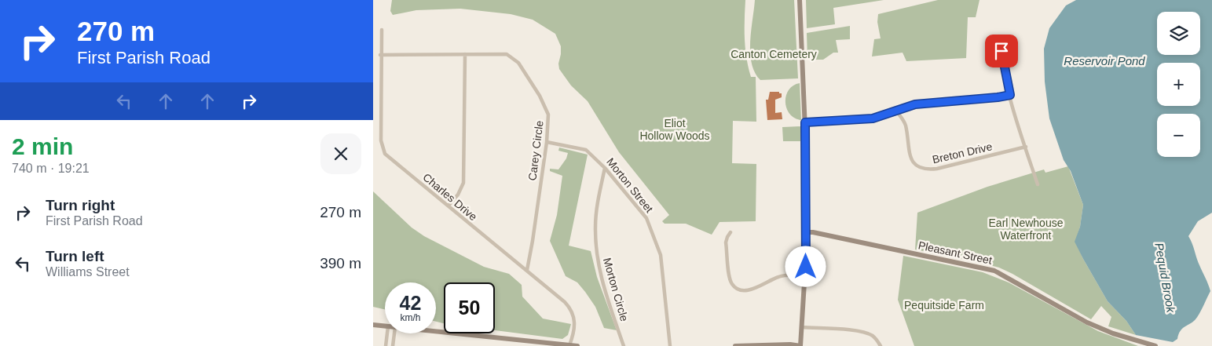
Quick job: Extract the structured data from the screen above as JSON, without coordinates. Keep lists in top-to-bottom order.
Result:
{
  "streets": {
    "main road": ["Pleasant Street"],
    "street": [
      "Carey Circle",
      "Breton Drive",
      "Morton Street",
      "Charles Drive",
      "Morton Circle"
    ]
  },
  "crossings": [
    ["Carey Circle", "Morton Street"],
    ["Carey Circle", "Charles Drive"],
    ["Morton Street", "Morton Circle"]
  ],
  "water": ["Reservoir Pond", "Pequid Brook"],
  "parks": [
    "Canton Cemetery",
    "Eliot Hollow Woods",
    "Earl Newhouse Waterfront",
    "Pequitside Farm"
  ],
  "page": {
    "turn": ["270 m", "First Parish Road"],
    "map_buttons": ["+", "−"],
    "heading": ["2 min", "740 m · 19:21"],
    "list": [
      {
        "name": "Turn right",
        "note": "First Parish Road",
        "value": "270 m"
      },
      {
        "name": "Turn left",
        "note": "Williams Street",
        "value": "390 m"
      }
    ],
    "speed": "42 km/h",
    "limit": "50"
  }
}
